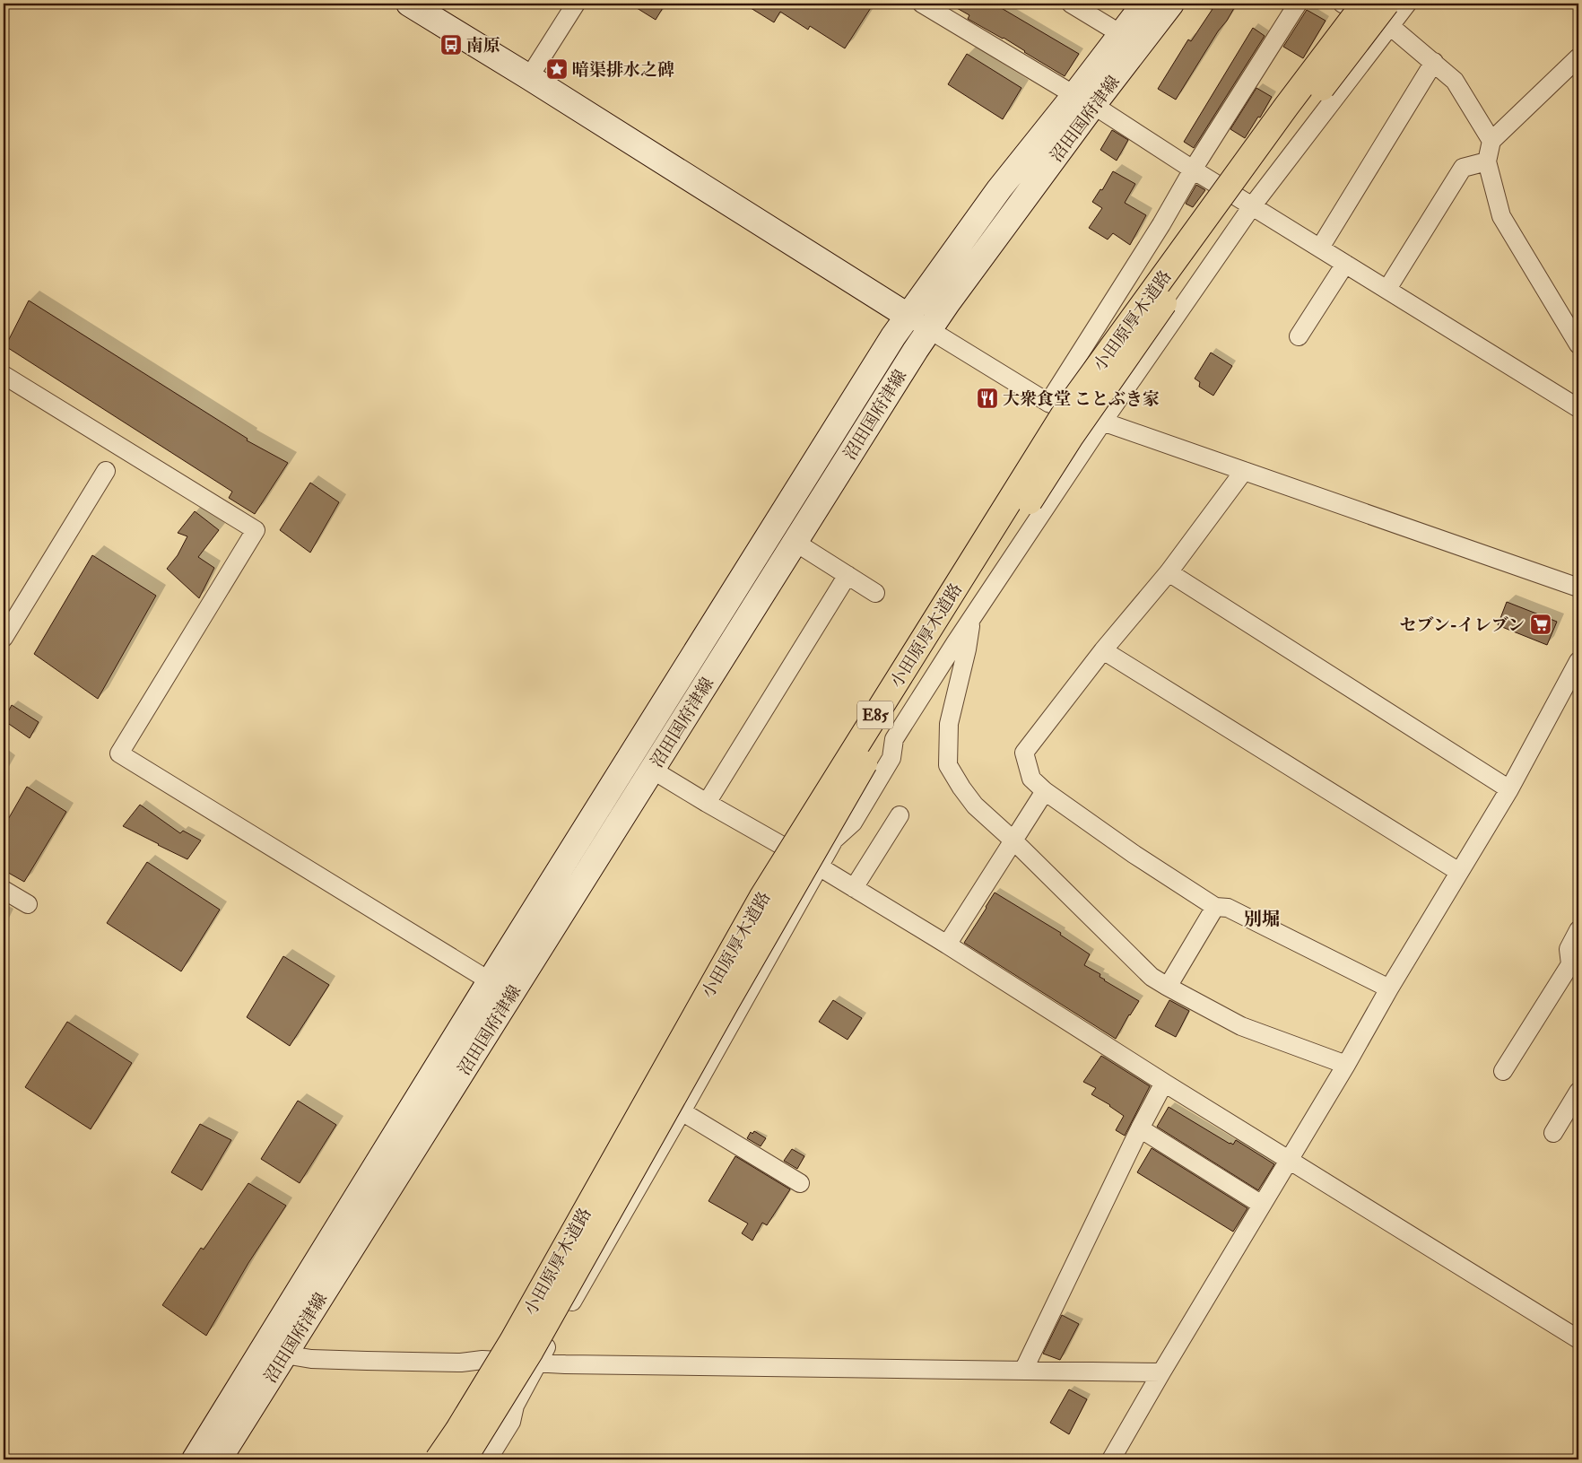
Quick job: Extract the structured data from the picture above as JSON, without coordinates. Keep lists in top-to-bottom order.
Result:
{
  "streets": {
    "highway": ["小田原厚木道路", "E85"],
    "main road": ["沼田国府津線"]
  },
  "districts": ["別堀"],
  "places": {
    "bus stop": ["南原"],
    "place": ["暗渠排水之碑"],
    "restaurant": ["大衆食堂 ことぶき家"],
    "supermarket": ["セブン-イレブン"]
  }
}
